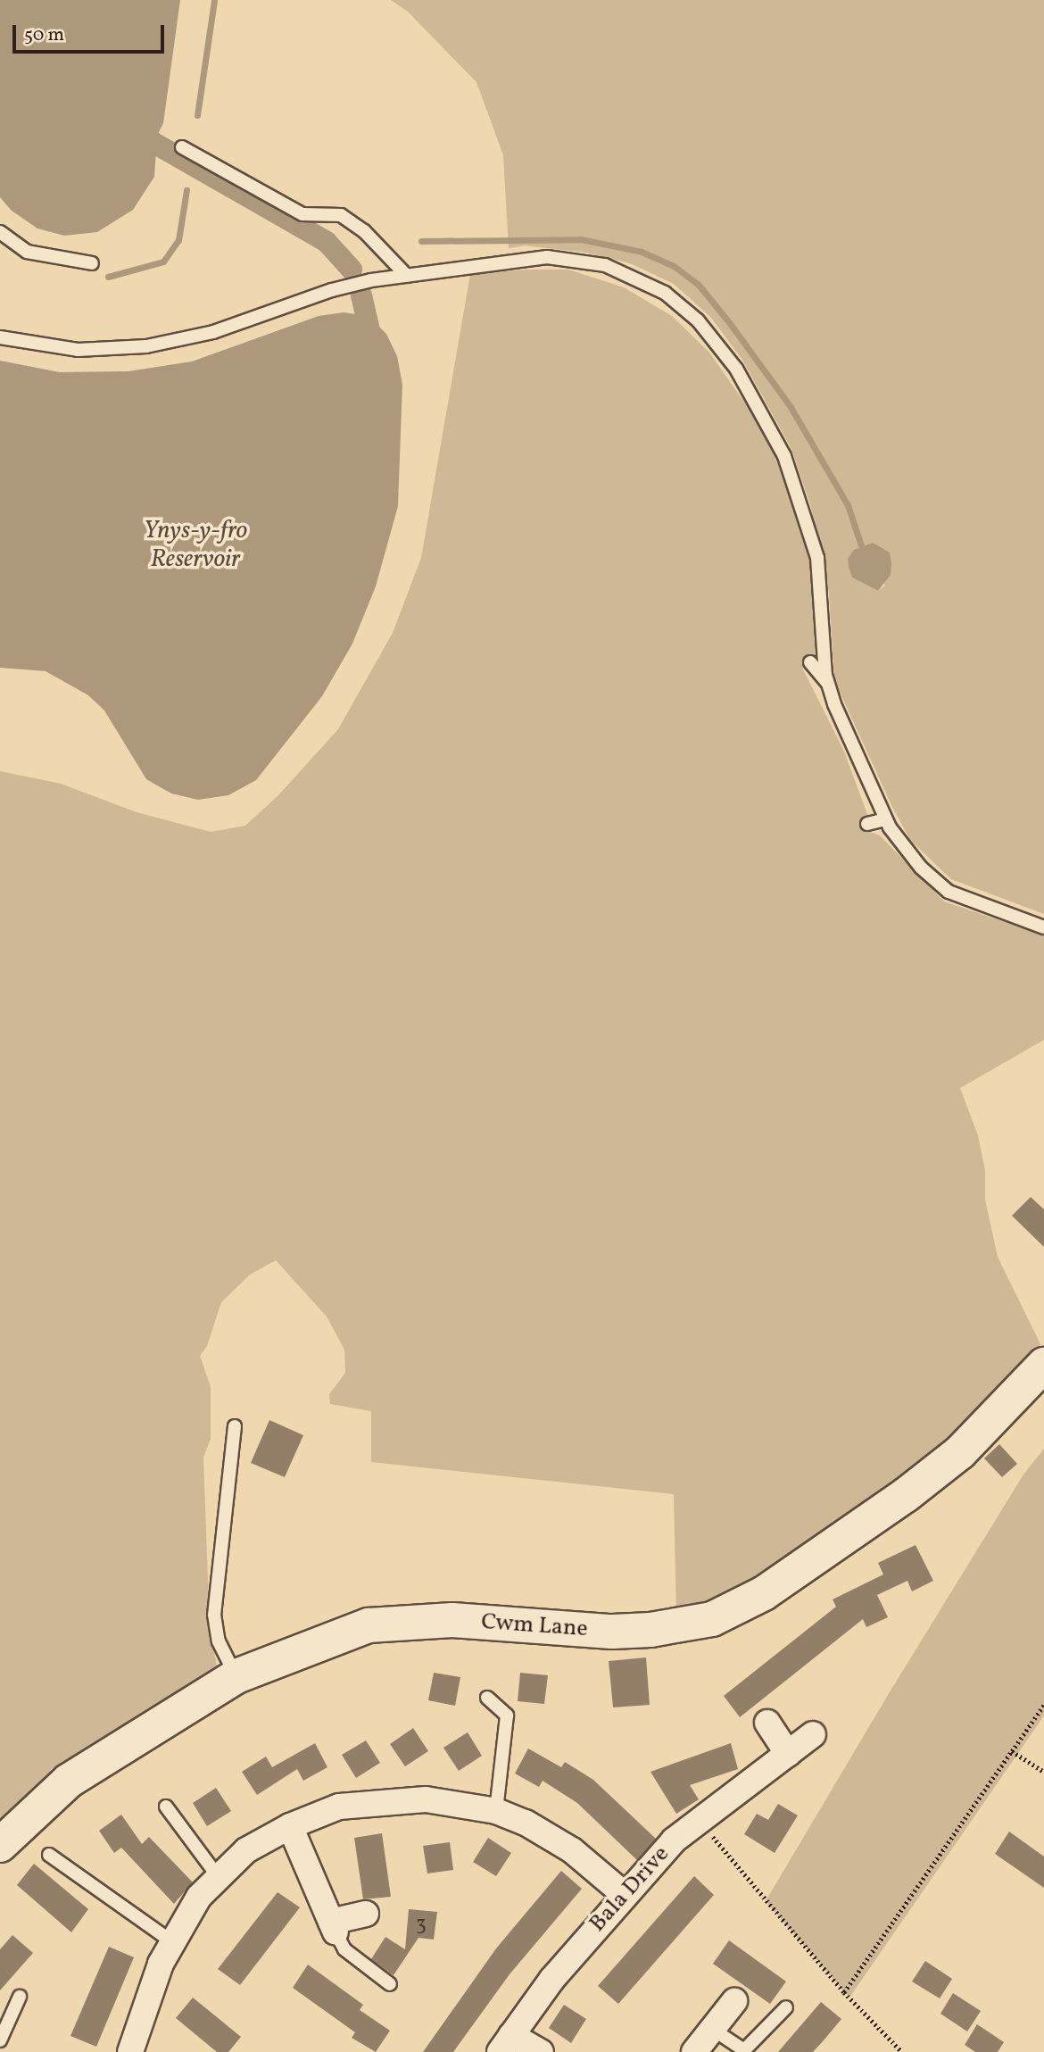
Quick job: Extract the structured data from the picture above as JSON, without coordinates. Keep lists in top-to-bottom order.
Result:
{
  "streets": {
    "street": ["Cwm Lane", "Bala Drive"]
  },
  "water": ["Ynys-y-fro Reservoir"],
  "house_numbers": ["3"],
  "scale_bar": "50 m"
}
